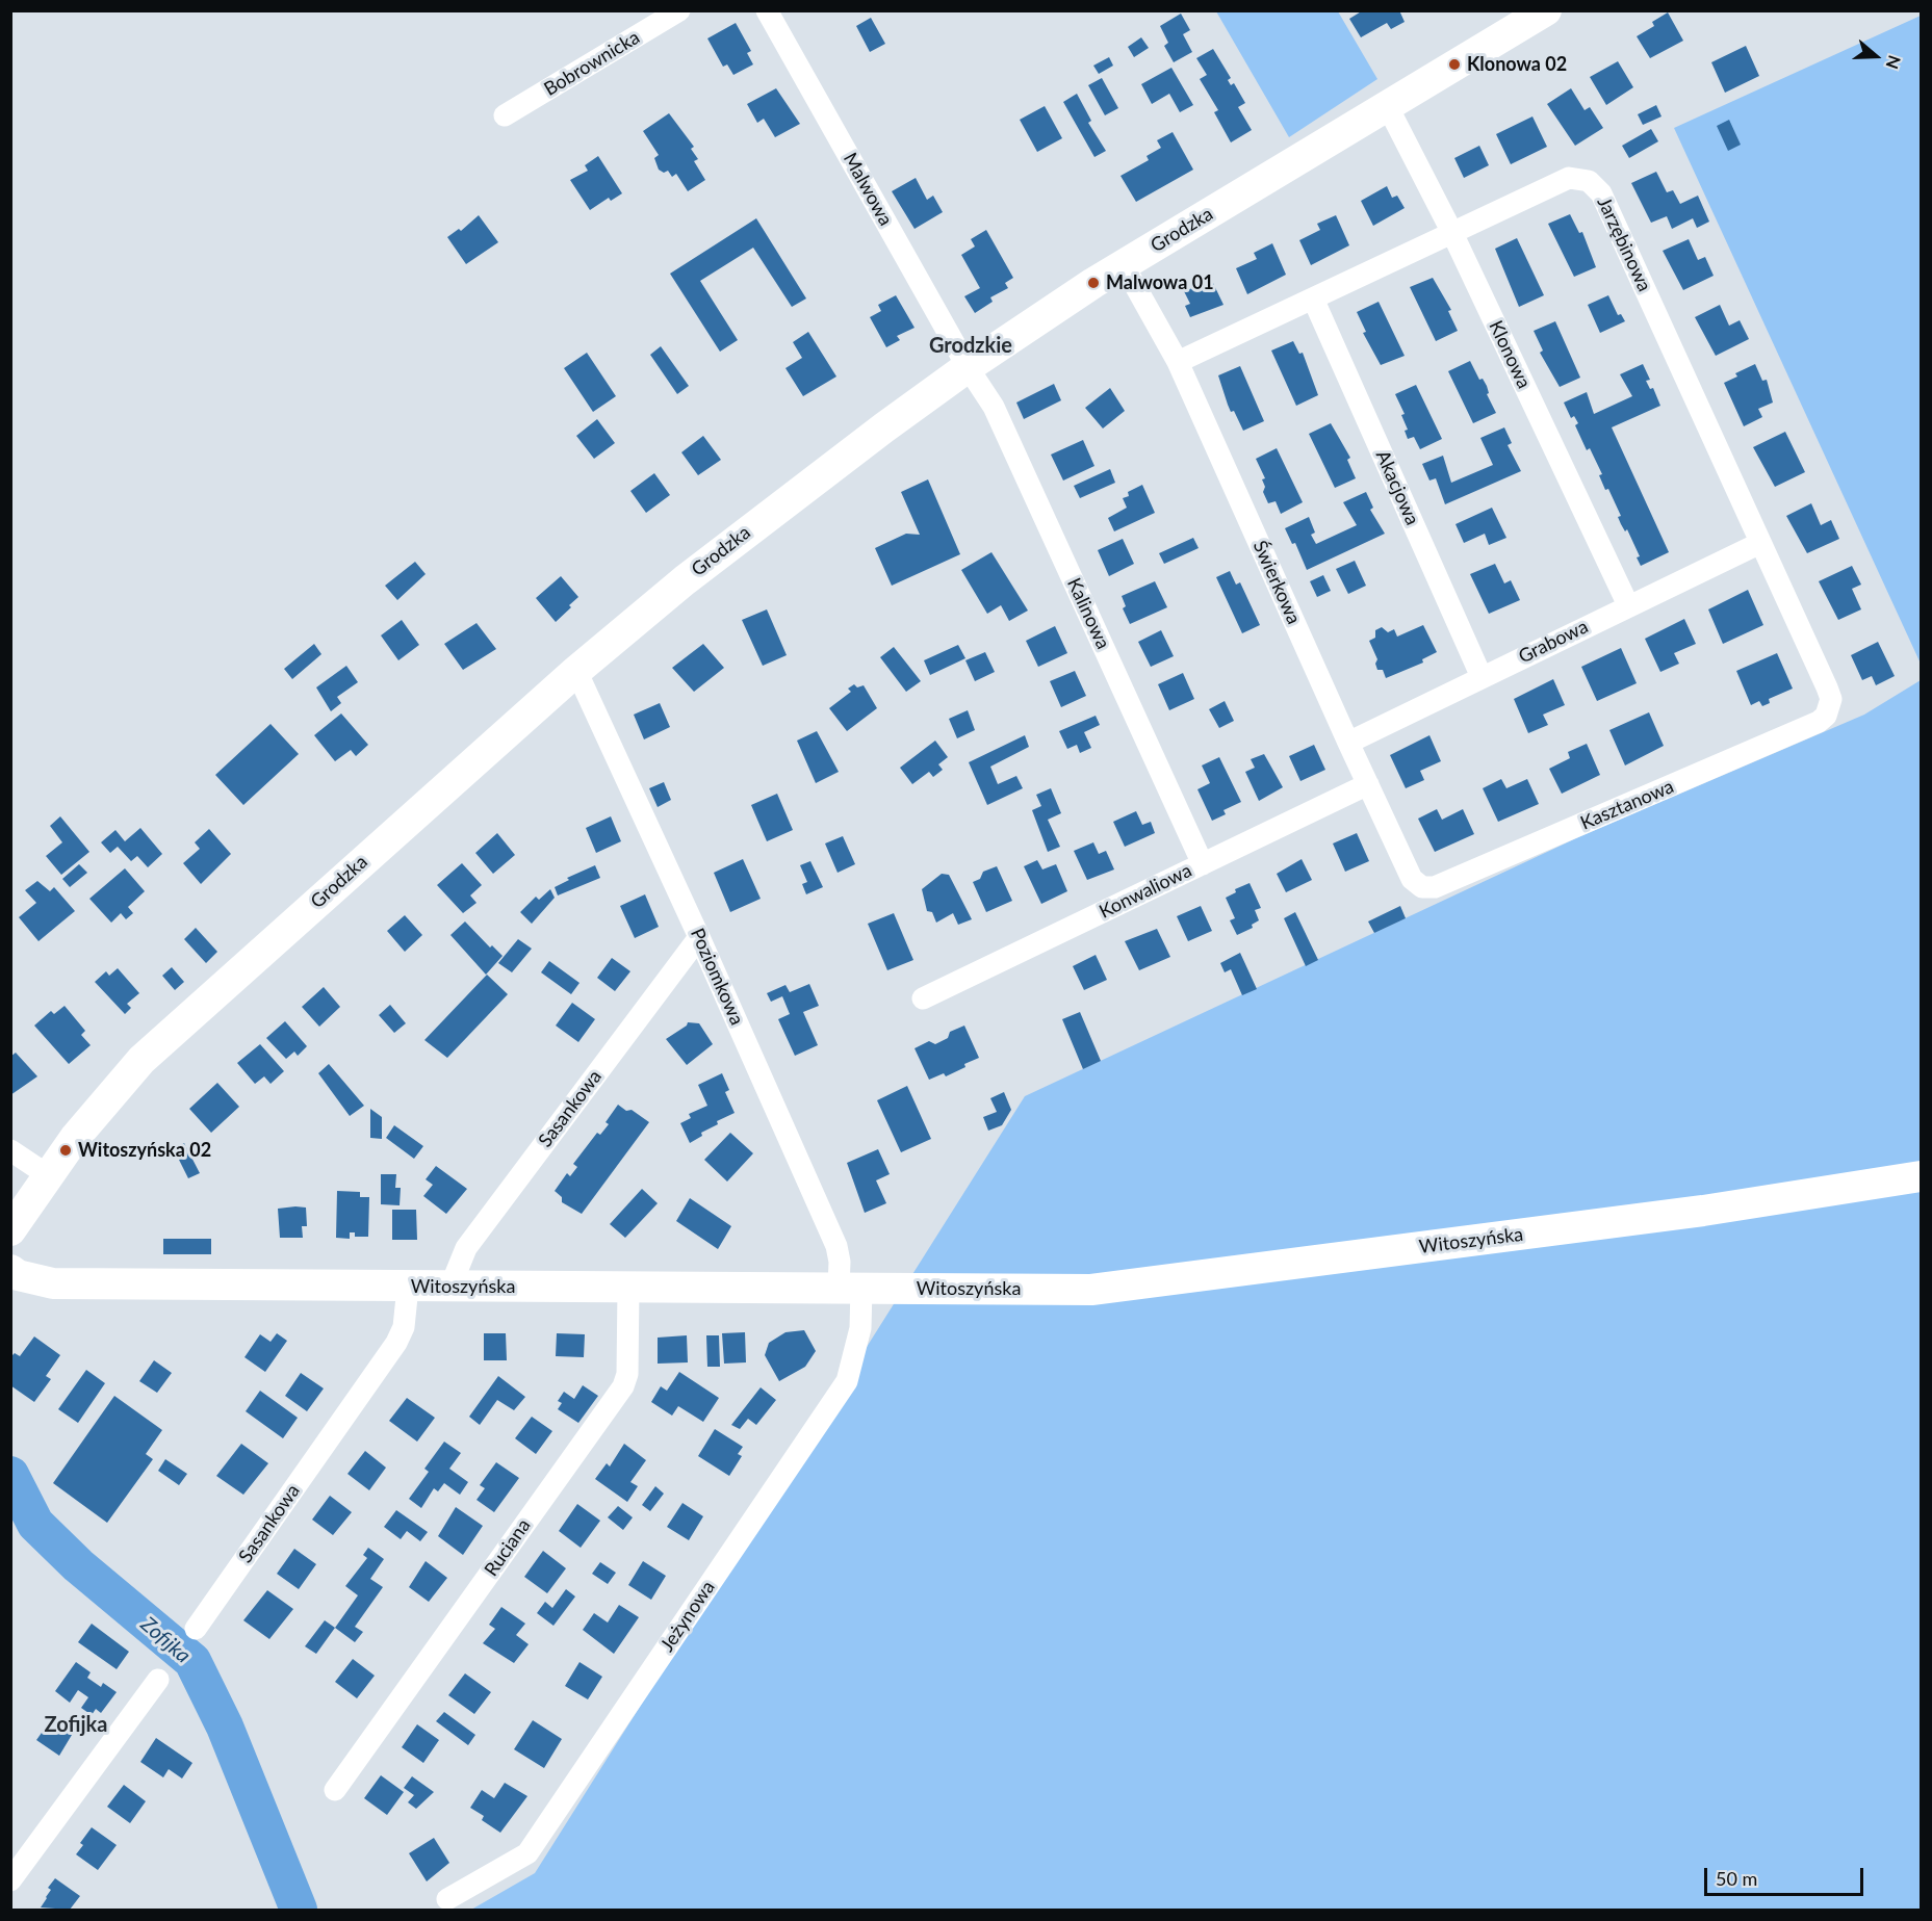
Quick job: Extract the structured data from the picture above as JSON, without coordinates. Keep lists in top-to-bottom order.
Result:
{
  "streets": {
    "street": [
      "Bobrownicka",
      "Malwowa",
      "Grodzka",
      "Jarzębinowa",
      "Klonowa",
      "Akacjowa",
      "Świerkowa",
      "Kalinowa",
      "Grabowa",
      "Kasztanowa",
      "Konwaliowa",
      "Poziomkowa",
      "Sasankowa",
      "Witoszyńska",
      "Ruciana",
      "Jeżynowa"
    ]
  },
  "crossings": [
    ["Malwowa", "Grodzka"],
    ["Malwowa", "Kalinowa"],
    ["Grodzka", "Klonowa"],
    ["Grodzka", "Świerkowa"],
    ["Grodzka", "Kalinowa"],
    ["Grodzka", "Poziomkowa"],
    ["Jarzębinowa", "Klonowa"],
    ["Jarzębinowa", "Akacjowa"],
    ["Jarzębinowa", "Świerkowa"],
    ["Jarzębinowa", "Grabowa"],
    ["Jarzębinowa", "Kasztanowa"],
    ["Klonowa", "Grabowa"],
    ["Akacjowa", "Grabowa"],
    ["Świerkowa", "Grabowa"],
    ["Świerkowa", "Kasztanowa"],
    ["Świerkowa", "Konwaliowa"],
    ["Kalinowa", "Konwaliowa"],
    ["Poziomkowa", "Sasankowa"],
    ["Poziomkowa", "Witoszyńska"],
    ["Poziomkowa", "Jeżynowa"],
    ["Sasankowa", "Witoszyńska"],
    ["Witoszyńska", "Ruciana"],
    ["Witoszyńska", "Jeżynowa"]
  ],
  "districts": ["Grodzkie", "Zofijka"],
  "water": ["Zofijka"],
  "places": ["Klonowa 02", "Malwowa 01", "Witoszyńska 02"],
  "scale_bar": "50 m",
  "north": "right"
}
